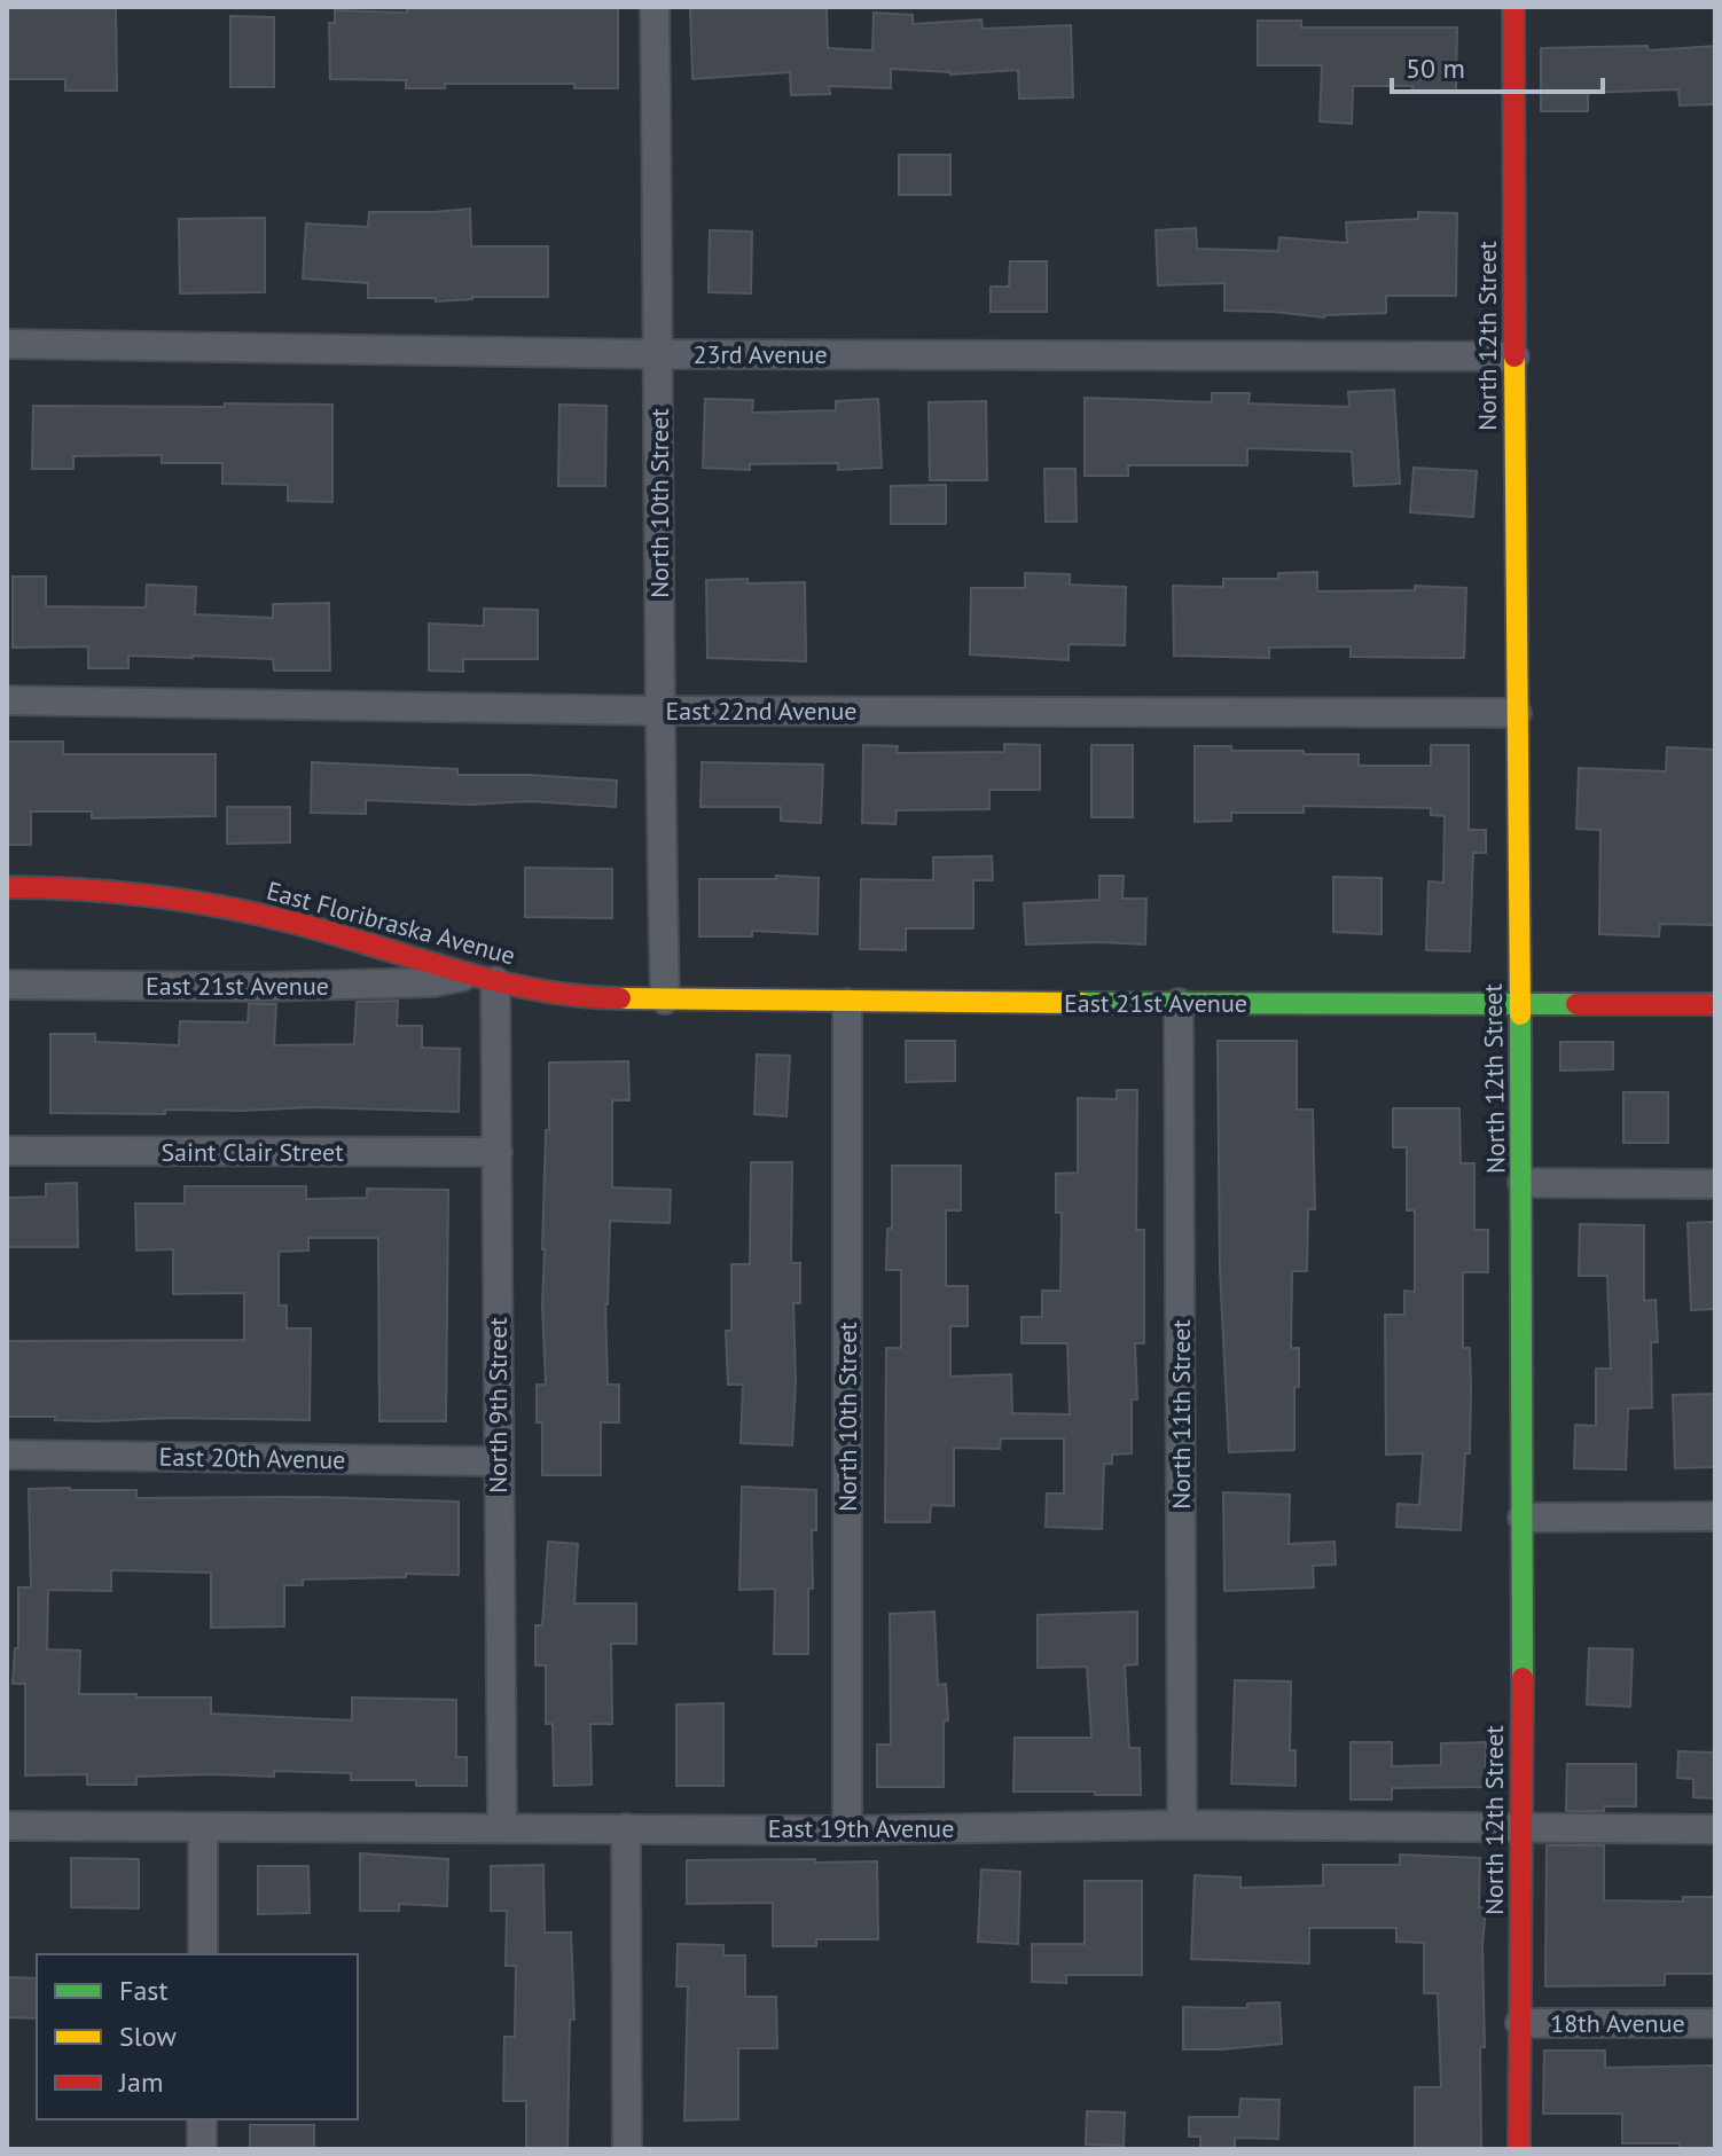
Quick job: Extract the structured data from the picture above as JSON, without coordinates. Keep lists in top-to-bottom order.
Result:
{
  "streets": {
    "street": [
      "North 12th Street",
      "23rd Avenue",
      "North 10th Street",
      "East 22nd Avenue",
      "East Floribraska Avenue",
      "East 21st Avenue",
      "Saint Clair Street",
      "North 9th Street",
      "North 11th Street",
      "East 20th Avenue",
      "East 19th Avenue",
      "18th Avenue"
    ]
  },
  "crossings": [
    ["North 12th Street", "23rd Avenue"],
    ["North 12th Street", "East 22nd Avenue"],
    ["North 12th Street", "East 21st Avenue"],
    ["North 12th Street", "East 19th Avenue"],
    ["North 12th Street", "18th Avenue"],
    ["23rd Avenue", "North 10th Street"],
    ["North 10th Street", "East 22nd Avenue"],
    ["North 10th Street", "East 21st Avenue"],
    ["North 10th Street", "East 19th Avenue"],
    ["East Floribraska Avenue", "East 21st Avenue"],
    ["East Floribraska Avenue", "North 9th Street"],
    ["East 21st Avenue", "North 11th Street"],
    ["Saint Clair Street", "North 9th Street"],
    ["North 9th Street", "East 20th Avenue"],
    ["North 9th Street", "East 19th Avenue"],
    ["North 11th Street", "East 19th Avenue"]
  ],
  "legend": ["Fast", "Slow", "Jam"],
  "scale_bar": "50 m"
}
